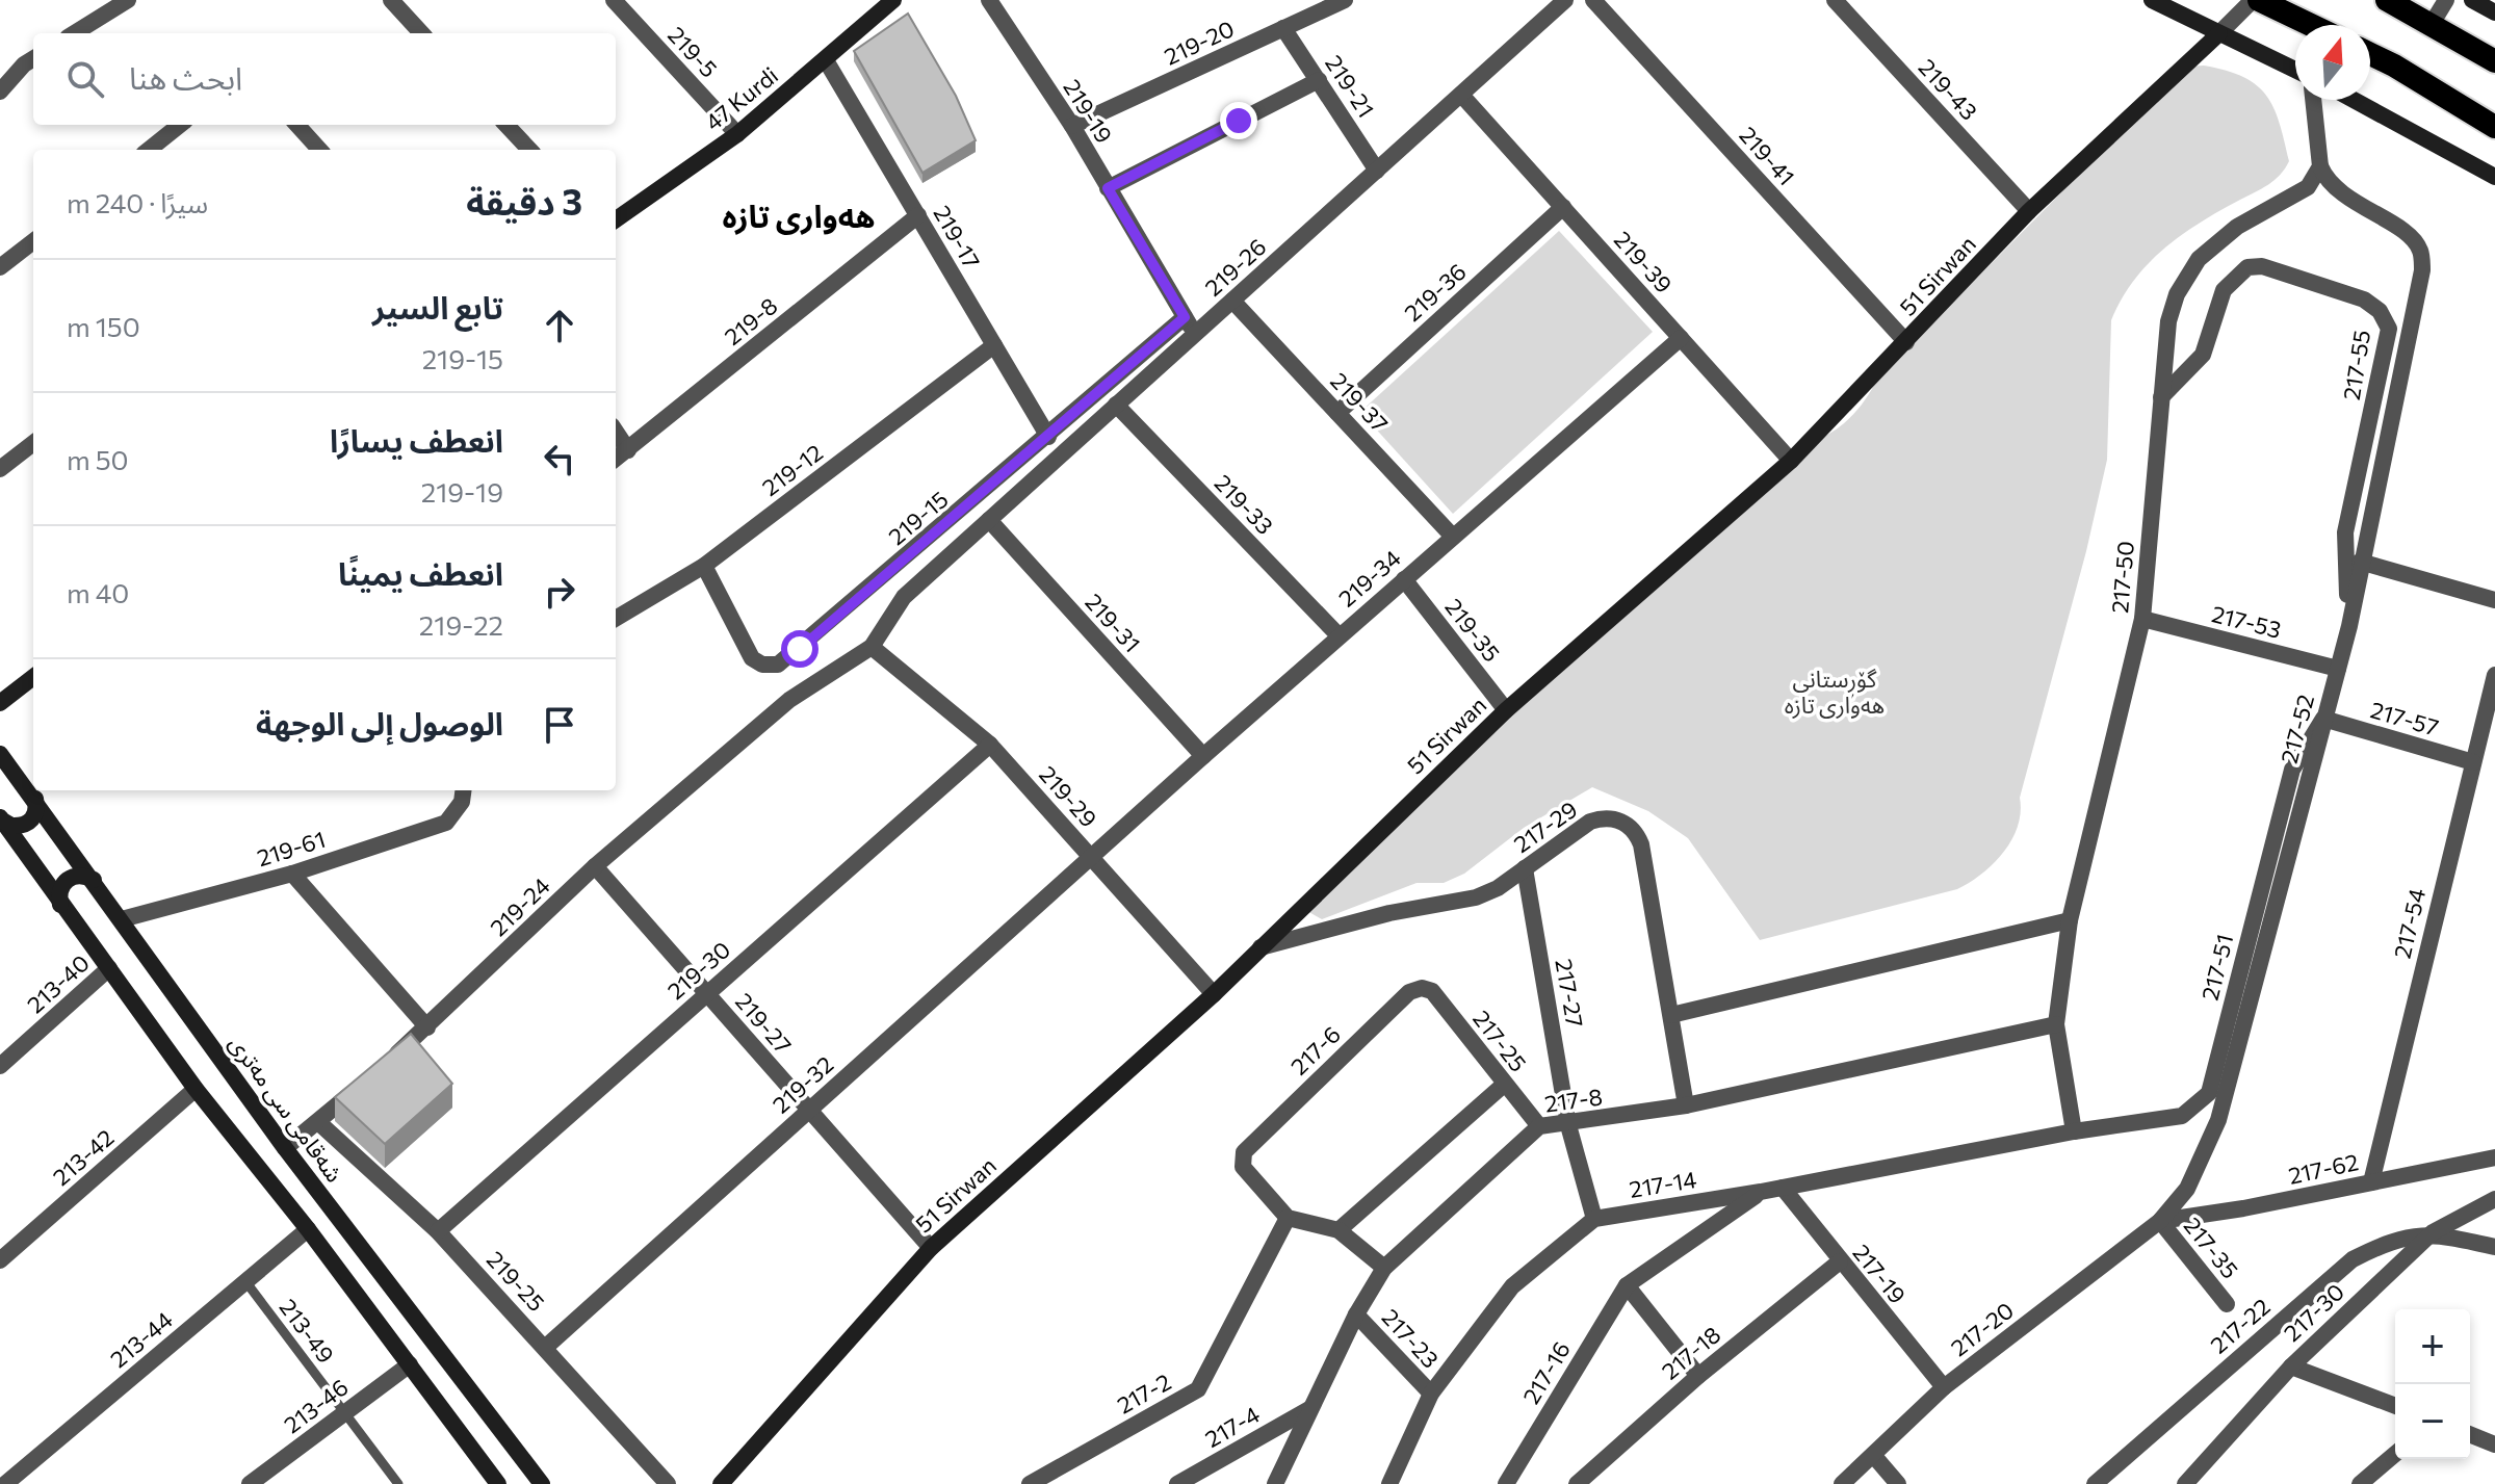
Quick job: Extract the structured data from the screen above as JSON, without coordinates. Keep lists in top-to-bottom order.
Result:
{
  "streets": {
    "main road": ["47 Kurdi", "51 Sirwan", "شەقامی سی مەتری"],
    "street": [
      "219-20",
      "219-5",
      "219-21",
      "219-43",
      "219-19",
      "219-41",
      "219-17",
      "219-39",
      "219-26",
      "219-36",
      "219-8",
      "217-55",
      "219-37",
      "219-12",
      "219-33",
      "219-15",
      "217-50",
      "219-34",
      "217-53",
      "219-31",
      "219-35",
      "217-57",
      "217-52",
      "219-29",
      "217-29",
      "219-61",
      "219-24",
      "217-54",
      "217-51",
      "219-30",
      "213-40",
      "217-27",
      "219-27",
      "217-25",
      "217-6",
      "219-32",
      "217-8",
      "213-42",
      "217-62",
      "217-14",
      "217-35",
      "217-19",
      "219-25",
      "217-30",
      "217-22",
      "217-20",
      "217-23",
      "213-44",
      "217-18",
      "217-16",
      "217-2",
      "213-46",
      "217-4"
    ],
    "lane": ["213-49"]
  },
  "crossings": [
    ["219-20", "219-21"],
    ["219-20", "219-19"],
    ["219-5", "47 Kurdi"],
    ["219-21", "219-26"],
    ["219-43", "51 Sirwan"],
    ["47 Kurdi", "219-17"],
    ["219-19", "219-26"],
    ["219-19", "219-15"],
    ["219-41", "51 Sirwan"],
    ["219-17", "219-8"],
    ["219-17", "219-12"],
    ["219-17", "219-15"],
    ["219-39", "219-26"],
    ["219-39", "51 Sirwan"],
    ["219-39", "219-36"],
    ["219-39", "219-34"],
    ["219-26", "219-37"],
    ["219-26", "219-33"],
    ["219-26", "219-31"],
    ["219-26", "219-29"],
    ["219-26", "219-24"],
    ["51 Sirwan", "219-35"],
    ["51 Sirwan", "219-29"],
    ["51 Sirwan", "217-29"],
    ["51 Sirwan", "219-27"],
    ["219-36", "219-37"],
    ["217-55", "217-50"],
    ["217-55", "217-52"],
    ["219-37", "219-34"],
    ["219-12", "219-15"],
    ["219-33", "219-34"],
    ["217-50", "217-53"],
    ["217-50", "217-52"],
    ["217-50", "217-51"],
    ["217-50", "217-8"],
    ["217-50", "217-14"],
    ["219-34", "219-31"],
    ["219-34", "219-35"],
    ["219-34", "219-29"],
    ["219-34", "219-32"],
    ["217-53", "217-52"],
    ["217-57", "217-52"],
    ["217-57", "217-54"],
    ["217-57", "217-51"],
    ["217-52", "217-51"],
    ["217-52", "217-62"],
    ["217-52", "217-35"],
    ["217-52", "217-20"],
    ["219-29", "219-30"],
    ["219-29", "219-32"],
    ["217-29", "217-27"],
    ["217-29", "217-8"],
    ["219-61", "شەقامی سی مەتری"],
    ["219-24", "219-27"],
    ["219-24", "شەقامی سی مەتری"],
    ["219-24", "219-25"],
    ["217-54", "217-62"],
    ["217-51", "217-14"],
    ["219-30", "219-27"],
    ["219-30", "219-25"],
    ["217-27", "217-8"],
    ["217-27", "217-14"],
    ["219-27", "219-32"],
    ["217-25", "217-6"],
    ["217-25", "217-8"],
    ["217-6", "217-2"],
    ["219-32", "219-25"],
    ["217-8", "217-23"],
    ["217-8", "217-4"],
    ["217-62", "217-35"],
    ["217-62", "217-20"],
    ["217-14", "217-19"],
    ["217-35", "217-20"],
    ["217-19", "217-20"],
    ["217-19", "217-18"],
    ["217-30", "217-22"],
    ["213-49", "213-44"],
    ["213-49", "213-46"]
  ],
  "districts": ["هەواری تازە"],
  "parks": ["گۆڕستانی هەواری تازە"],
  "north": "top",
  "page": {
    "search": "ابحث هنا",
    "heading": ["3 دقيقة", "سيرًا · 240 m"],
    "list": [
      ["تابع السير", "219-15", "150 m"],
      ["انعطف يسارًا", "219-19", "50 m"],
      ["انعطف يمينًا", "219-22", "40 m"],
      "الوصول إلى الوجهة"
    ],
    "map_buttons": ["+", "−"]
  }
}
